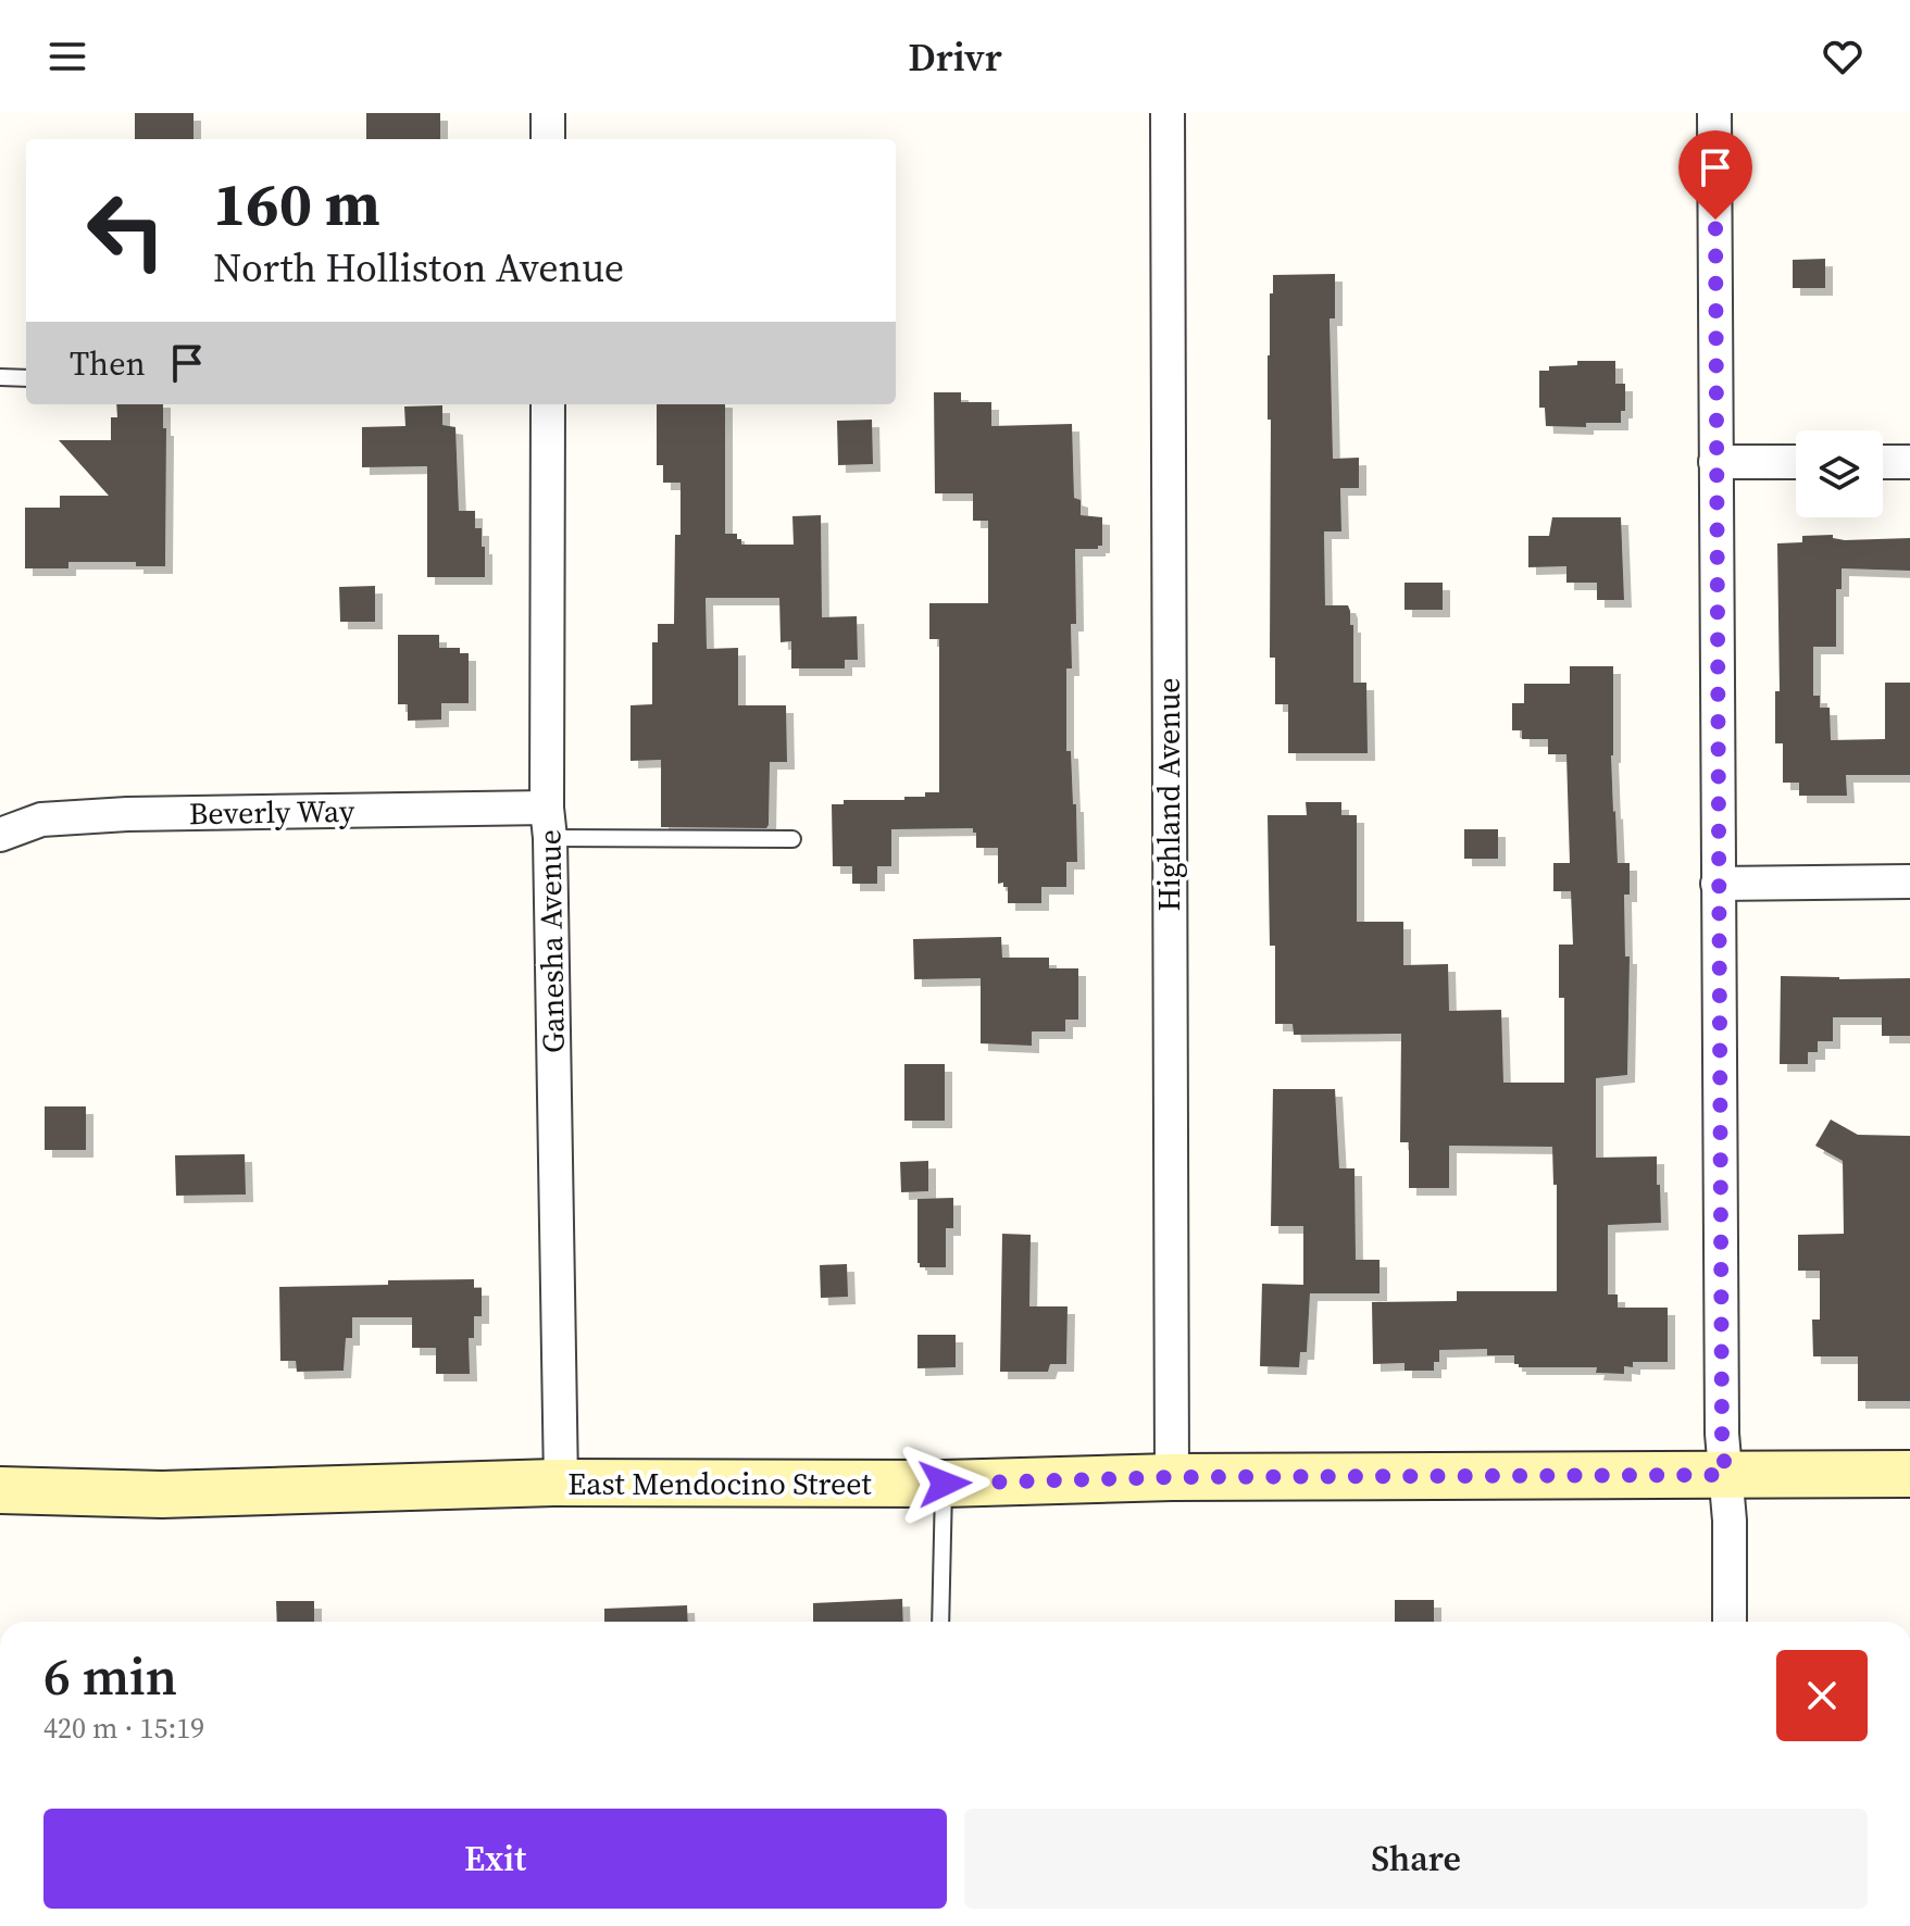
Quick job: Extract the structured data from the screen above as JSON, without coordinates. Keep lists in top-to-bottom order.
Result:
{
  "streets": {
    "street": [
      "Highland Avenue",
      "Beverly Way",
      "Ganesha Avenue",
      "East Mendocino Street"
    ]
  },
  "crossings": [
    ["Highland Avenue", "East Mendocino Street"],
    ["Beverly Way", "Ganesha Avenue"],
    ["Ganesha Avenue", "East Mendocino Street"]
  ],
  "page": {
    "header": "Drivr",
    "turn": ["160 m", "North Holliston Avenue"],
    "then": "Then",
    "heading": ["6 min", "420 m · 15:19"],
    "buttons": ["Exit", "Share"]
  }
}
